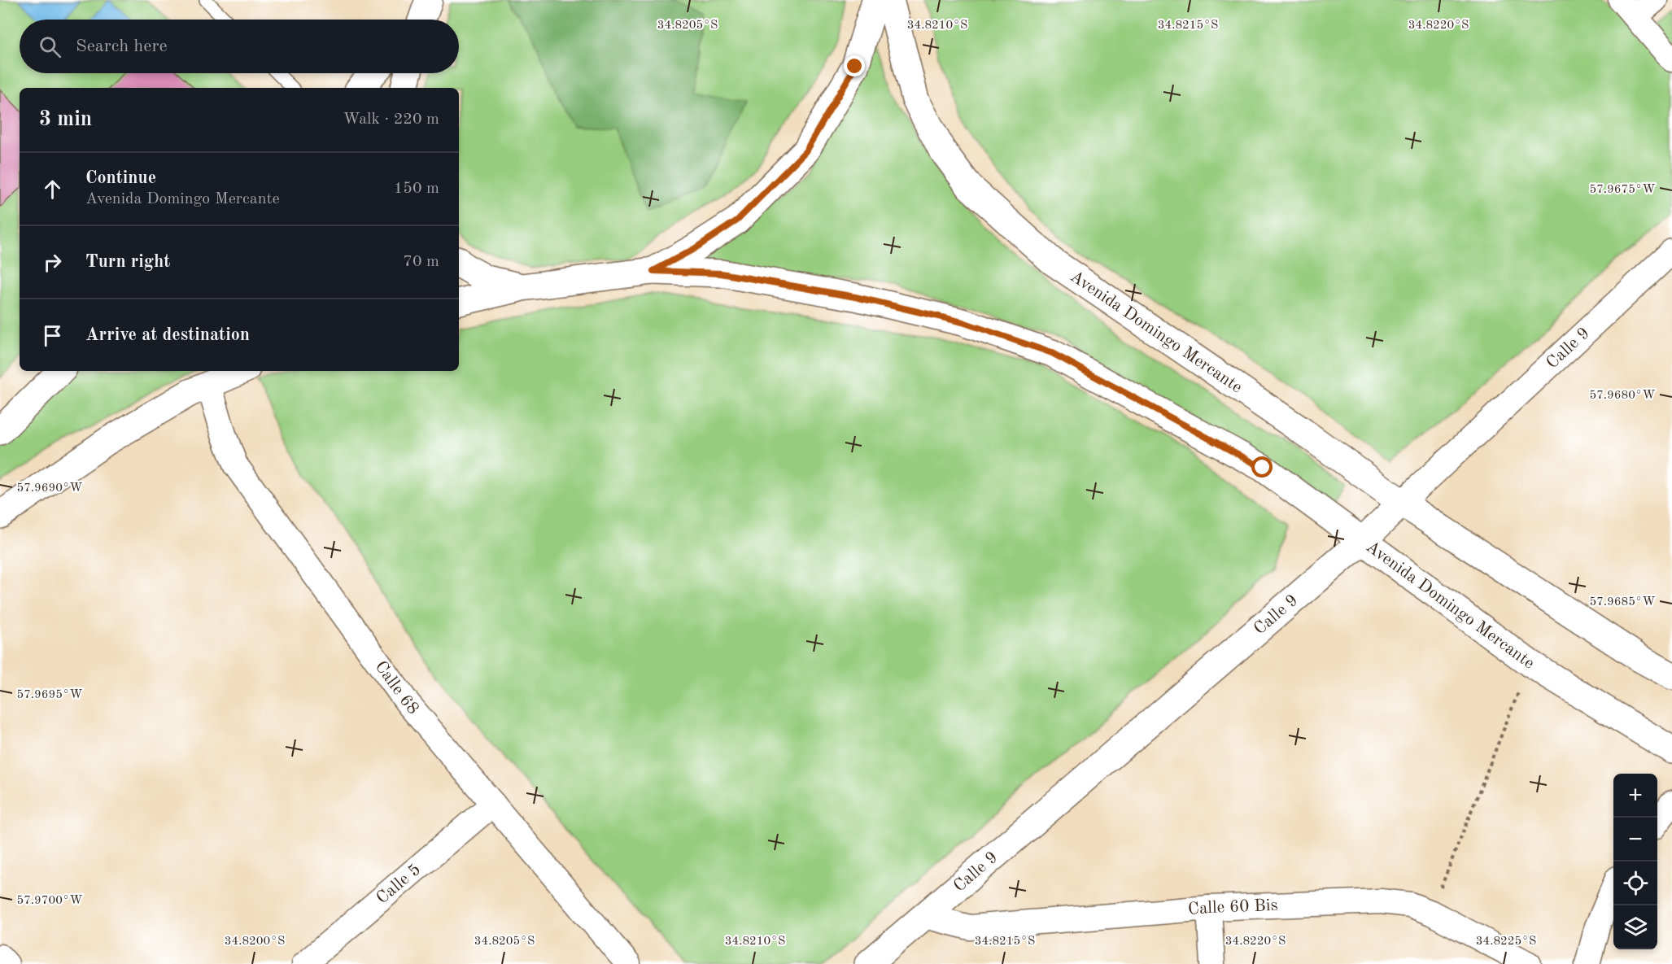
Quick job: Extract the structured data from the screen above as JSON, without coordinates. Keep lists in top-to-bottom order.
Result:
{
  "streets": {
    "main road": ["Avenida Domingo Mercante", "Calle 9"],
    "street": ["Calle 68", "Calle 5", "Calle 60 Bis"]
  },
  "crossings": [
    ["Avenida Domingo Mercante", "Calle 9"],
    ["Calle 9", "Calle 60 Bis"],
    ["Calle 68", "Calle 5"]
  ],
  "page": {
    "search": "Search here",
    "heading": ["3 min", "Walk · 220 m"],
    "list": [
      ["Continue", "Avenida Domingo Mercante", "150 m"],
      ["Turn right", "70 m"],
      "Arrive at destination"
    ],
    "map_buttons": ["+", "−"]
  },
  "coordinates": [
    "34.8205°S",
    "34.8210°S",
    "34.8215°S",
    "34.8220°S",
    "57.9675°W",
    "57.9680°W",
    "57.9690°W",
    "57.9685°W",
    "57.9695°W",
    "57.9700°W",
    "34.8200°S",
    "34.8225°S"
  ]
}
